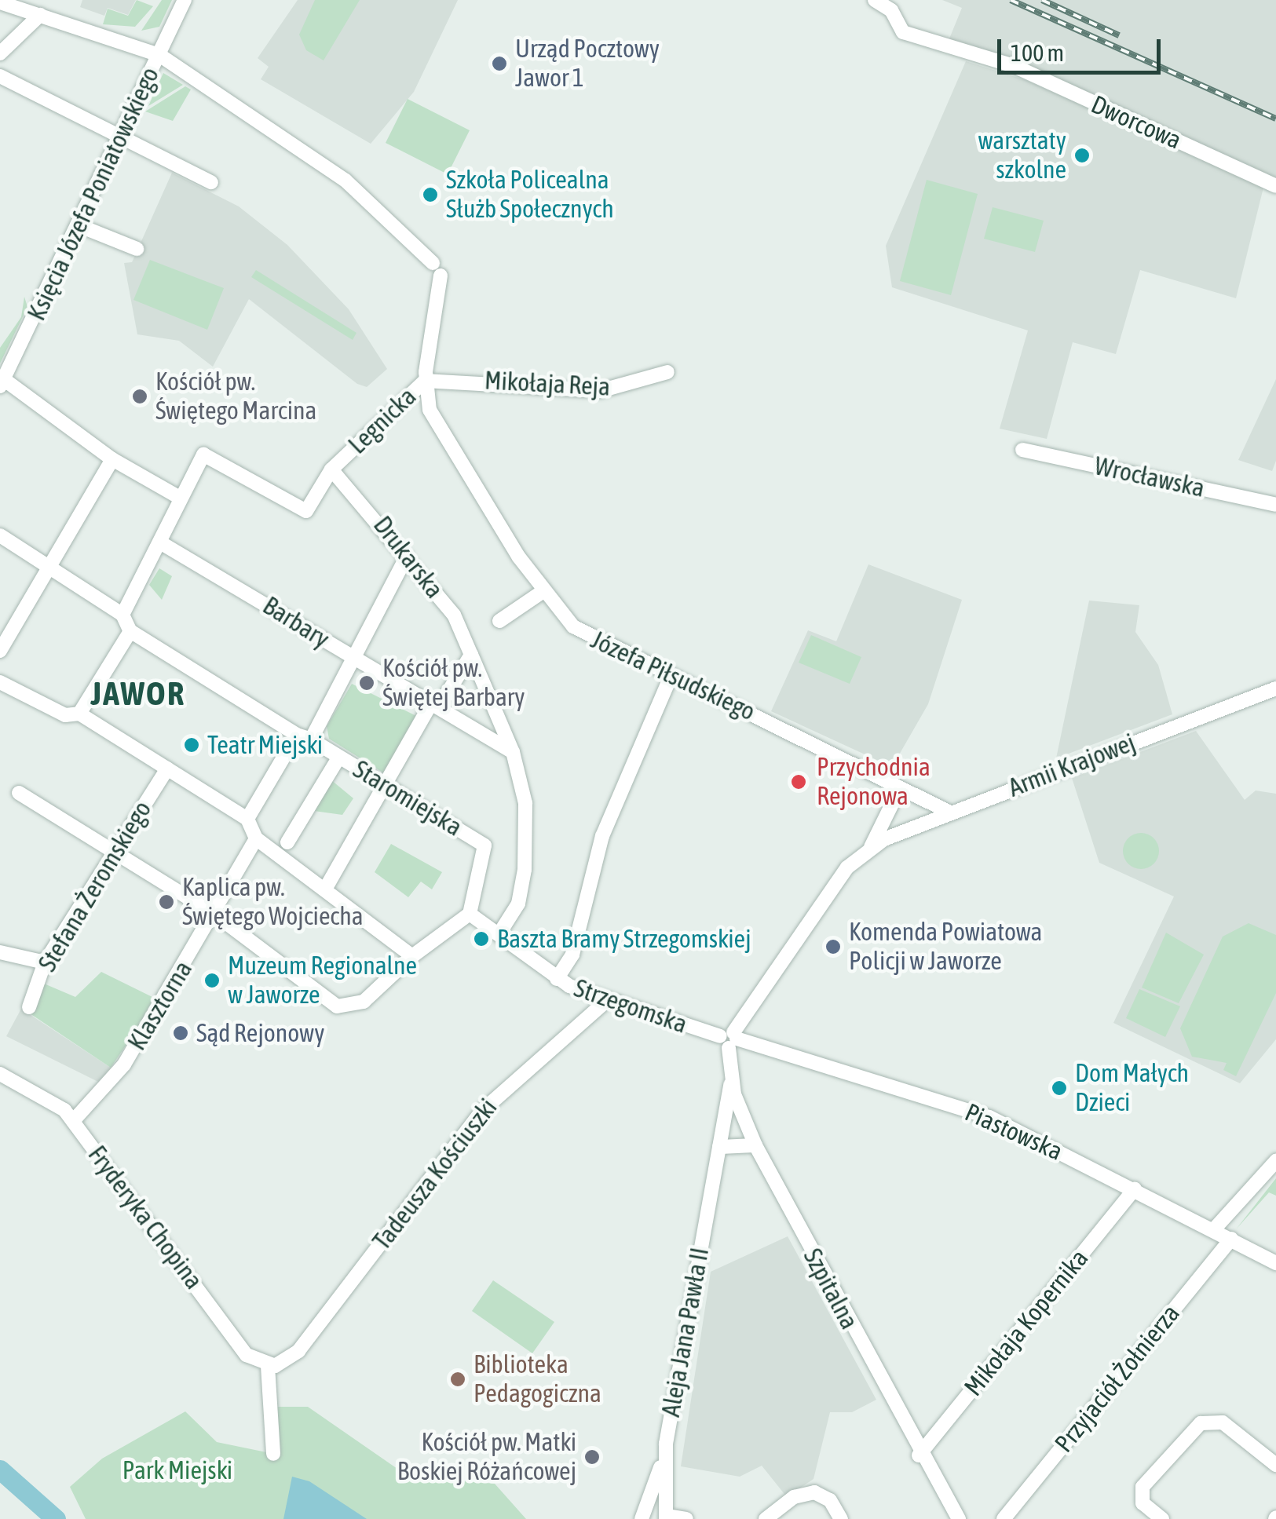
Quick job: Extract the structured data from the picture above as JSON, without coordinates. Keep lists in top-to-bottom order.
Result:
{
  "streets": {
    "street": [
      "Dworcowa",
      "Księcia Józefa Poniatowskiego",
      "Mikołaja Reja",
      "Legnicka",
      "Wrocławska",
      "Drukarska",
      "Barbary",
      "Józefa Piłsudskiego",
      "Armii Krajowej",
      "Staromiejska",
      "Stefana Żeromskiego",
      "Klasztorna",
      "Strzegomska",
      "Piastowska",
      "Tadeusza Kościuszki",
      "Fryderyka Chopina",
      "Szpitalna",
      "Mikołaja Kopernika",
      "Aleja Jana Pawła II",
      "Przyjaciół Żołnierza"
    ]
  },
  "crossings": [
    ["Księcia Józefa Poniatowskiego", "Legnicka"],
    ["Mikołaja Reja", "Legnicka"],
    ["Mikołaja Reja", "Józefa Piłsudskiego"],
    ["Legnicka", "Drukarska"],
    ["Legnicka", "Józefa Piłsudskiego"],
    ["Drukarska", "Barbary"],
    ["Drukarska", "Strzegomska"],
    ["Józefa Piłsudskiego", "Armii Krajowej"],
    ["Armii Krajowej", "Strzegomska"],
    ["Armii Krajowej", "Piastowska"],
    ["Armii Krajowej", "Szpitalna"],
    ["Staromiejska", "Strzegomska"],
    ["Klasztorna", "Fryderyka Chopina"],
    ["Strzegomska", "Piastowska"],
    ["Strzegomska", "Tadeusza Kościuszki"],
    ["Strzegomska", "Szpitalna"],
    ["Piastowska", "Szpitalna"],
    ["Piastowska", "Mikołaja Kopernika"],
    ["Piastowska", "Przyjaciół Żołnierza"],
    ["Tadeusza Kościuszki", "Fryderyka Chopina"],
    ["Szpitalna", "Mikołaja Kopernika"],
    ["Szpitalna", "Aleja Jana Pawła II"]
  ],
  "districts": ["JAWOR"],
  "parks": ["Park Miejski"],
  "places": [
    "Urząd Pocztowy Jawor 1",
    "warsztaty szkolne",
    "Szkoła Policealna Służb Społecznych",
    "Kościół pw. Świętego Marcina",
    "Kościół pw. Świętej Barbary",
    "Teatr Miejski",
    "Przychodnia Rejonowa",
    "Kaplica pw. Świętego Wojciecha",
    "Baszta Bramy Strzegomskiej",
    "Komenda Powiatowa Policji w Jaworze",
    "Muzeum Regionalne w Jaworze",
    "Sąd Rejonowy",
    "Dom Małych Dzieci",
    "Biblioteka Pedagogiczna",
    "Kościół pw. Matki Boskiej Różańcowej"
  ],
  "scale_bar": "100 m"
}
